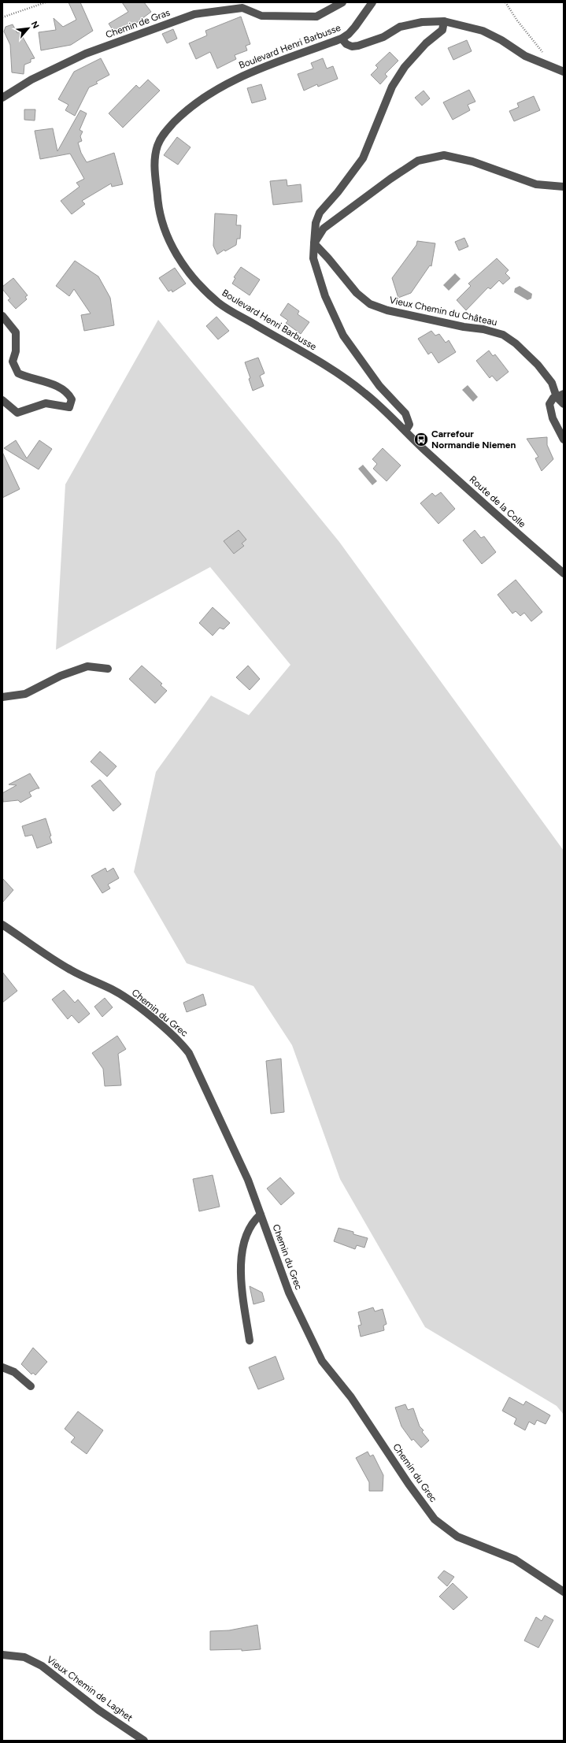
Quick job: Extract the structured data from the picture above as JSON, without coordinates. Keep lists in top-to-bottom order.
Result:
{
  "streets": {
    "street": [
      "Chemin de Gras",
      "Boulevard Henri Barbusse",
      "Vieux Chemin du Château",
      "Route de la Colle",
      "Chemin du Grec",
      "Vieux Chemin de Laghet"
    ]
  },
  "crossings": [
    ["Boulevard Henri Barbusse", "Route de la Colle"]
  ],
  "places": {
    "bus stop": ["Carrefour Normandie Niemen"]
  },
  "north": "top right"
}
